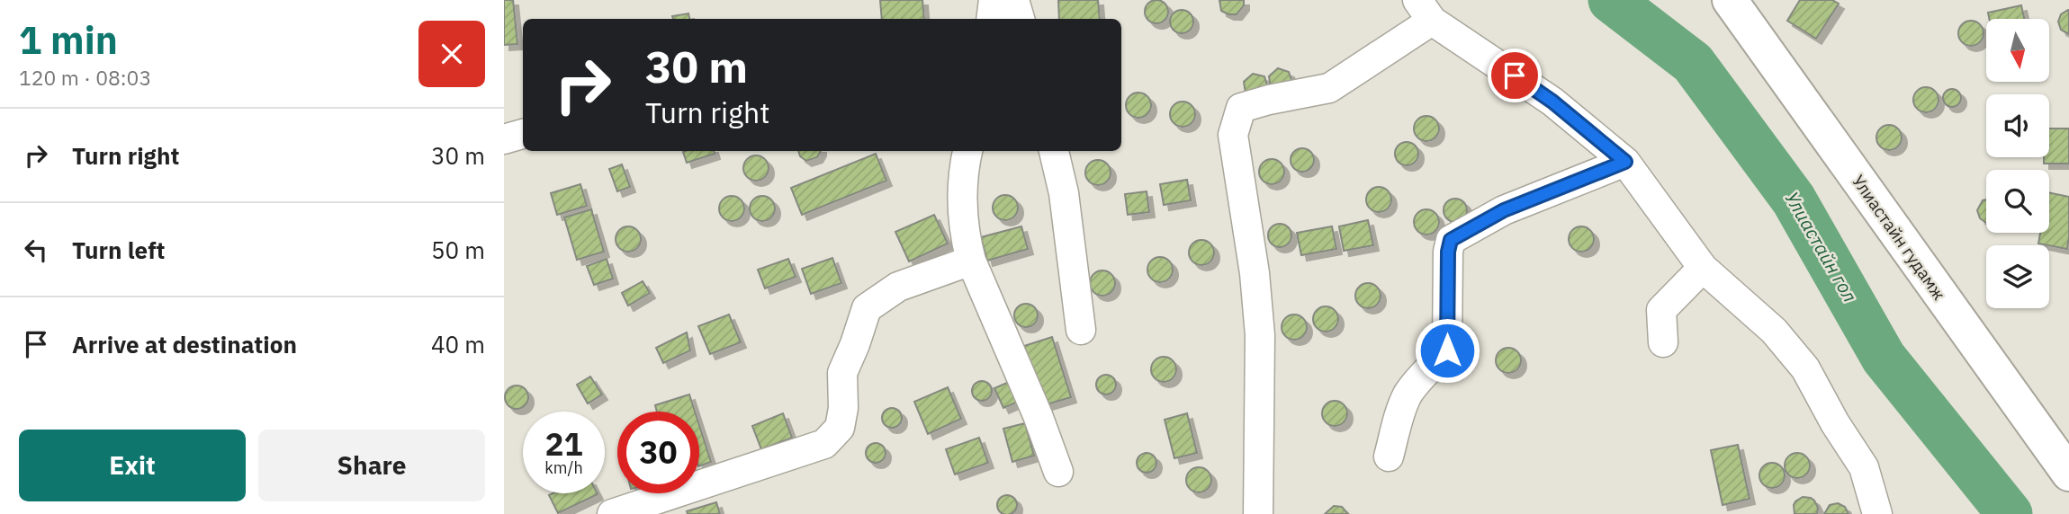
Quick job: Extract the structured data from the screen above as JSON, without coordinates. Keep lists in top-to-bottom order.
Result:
{
  "streets": {
    "main road": ["Улиастайн гудамж"]
  },
  "water": ["Улиастайн гол"],
  "north": "bottom",
  "page": {
    "heading": ["1 min", "120 m · 08:03"],
    "turn": ["30 m", "Turn right"],
    "list": [
      {
        "name": "Turn right",
        "value": "30 m"
      },
      {
        "name": "Turn left",
        "value": "50 m"
      },
      {
        "name": "Arrive at destination",
        "value": "40 m"
      }
    ],
    "speed": "21 km/h",
    "limit": "30",
    "buttons": ["Exit", "Share"]
  }
}
